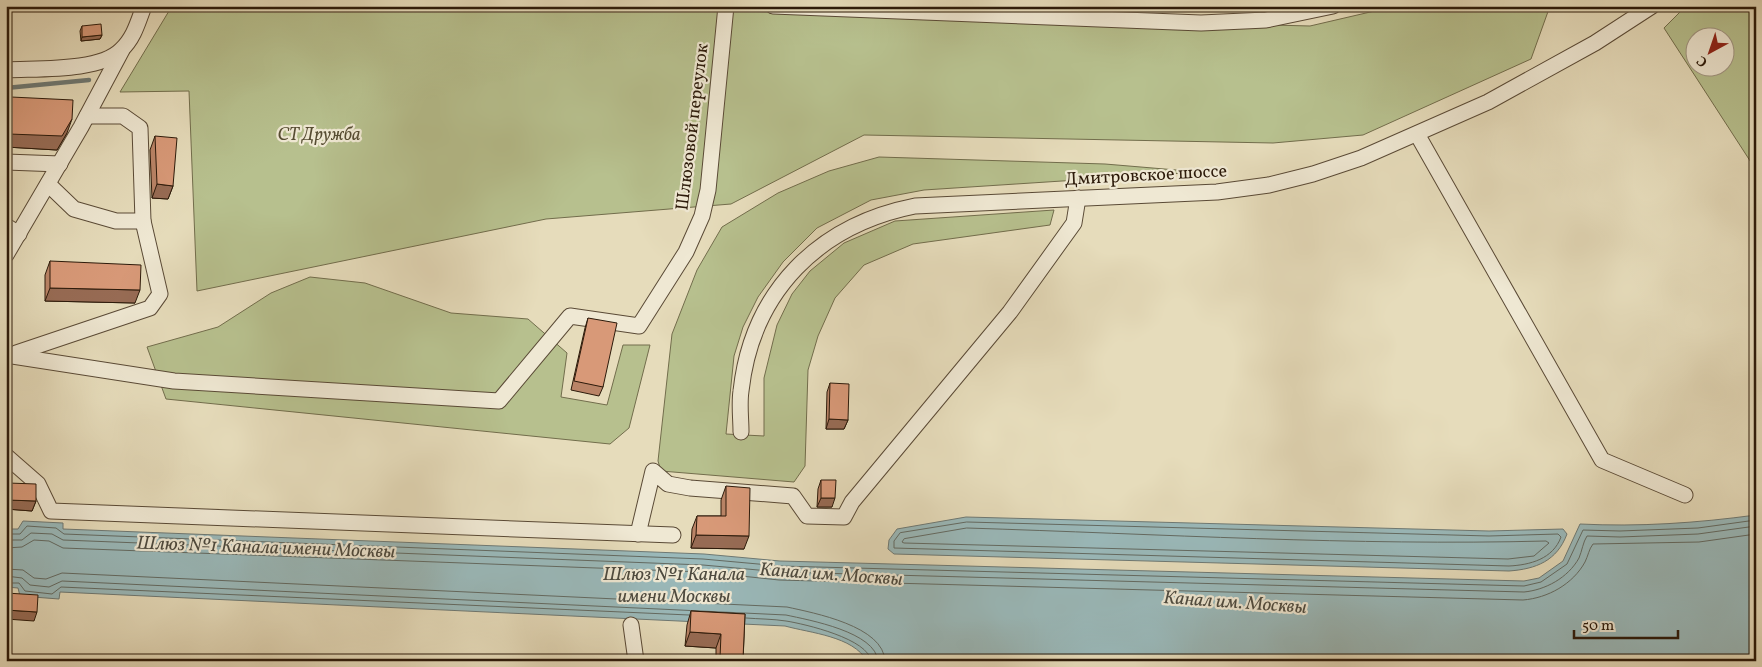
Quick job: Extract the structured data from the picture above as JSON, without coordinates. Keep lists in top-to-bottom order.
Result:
{
  "streets": {
    "street": ["Шлюзовой переулок", "Дмитровское шоссе"]
  },
  "water": ["Шлюз №1 Канала имени Москвы", "Канал им. Москвы"],
  "parks": ["СТ Дружба"],
  "scale_bar": "50 m",
  "north": "bottom left"
}
